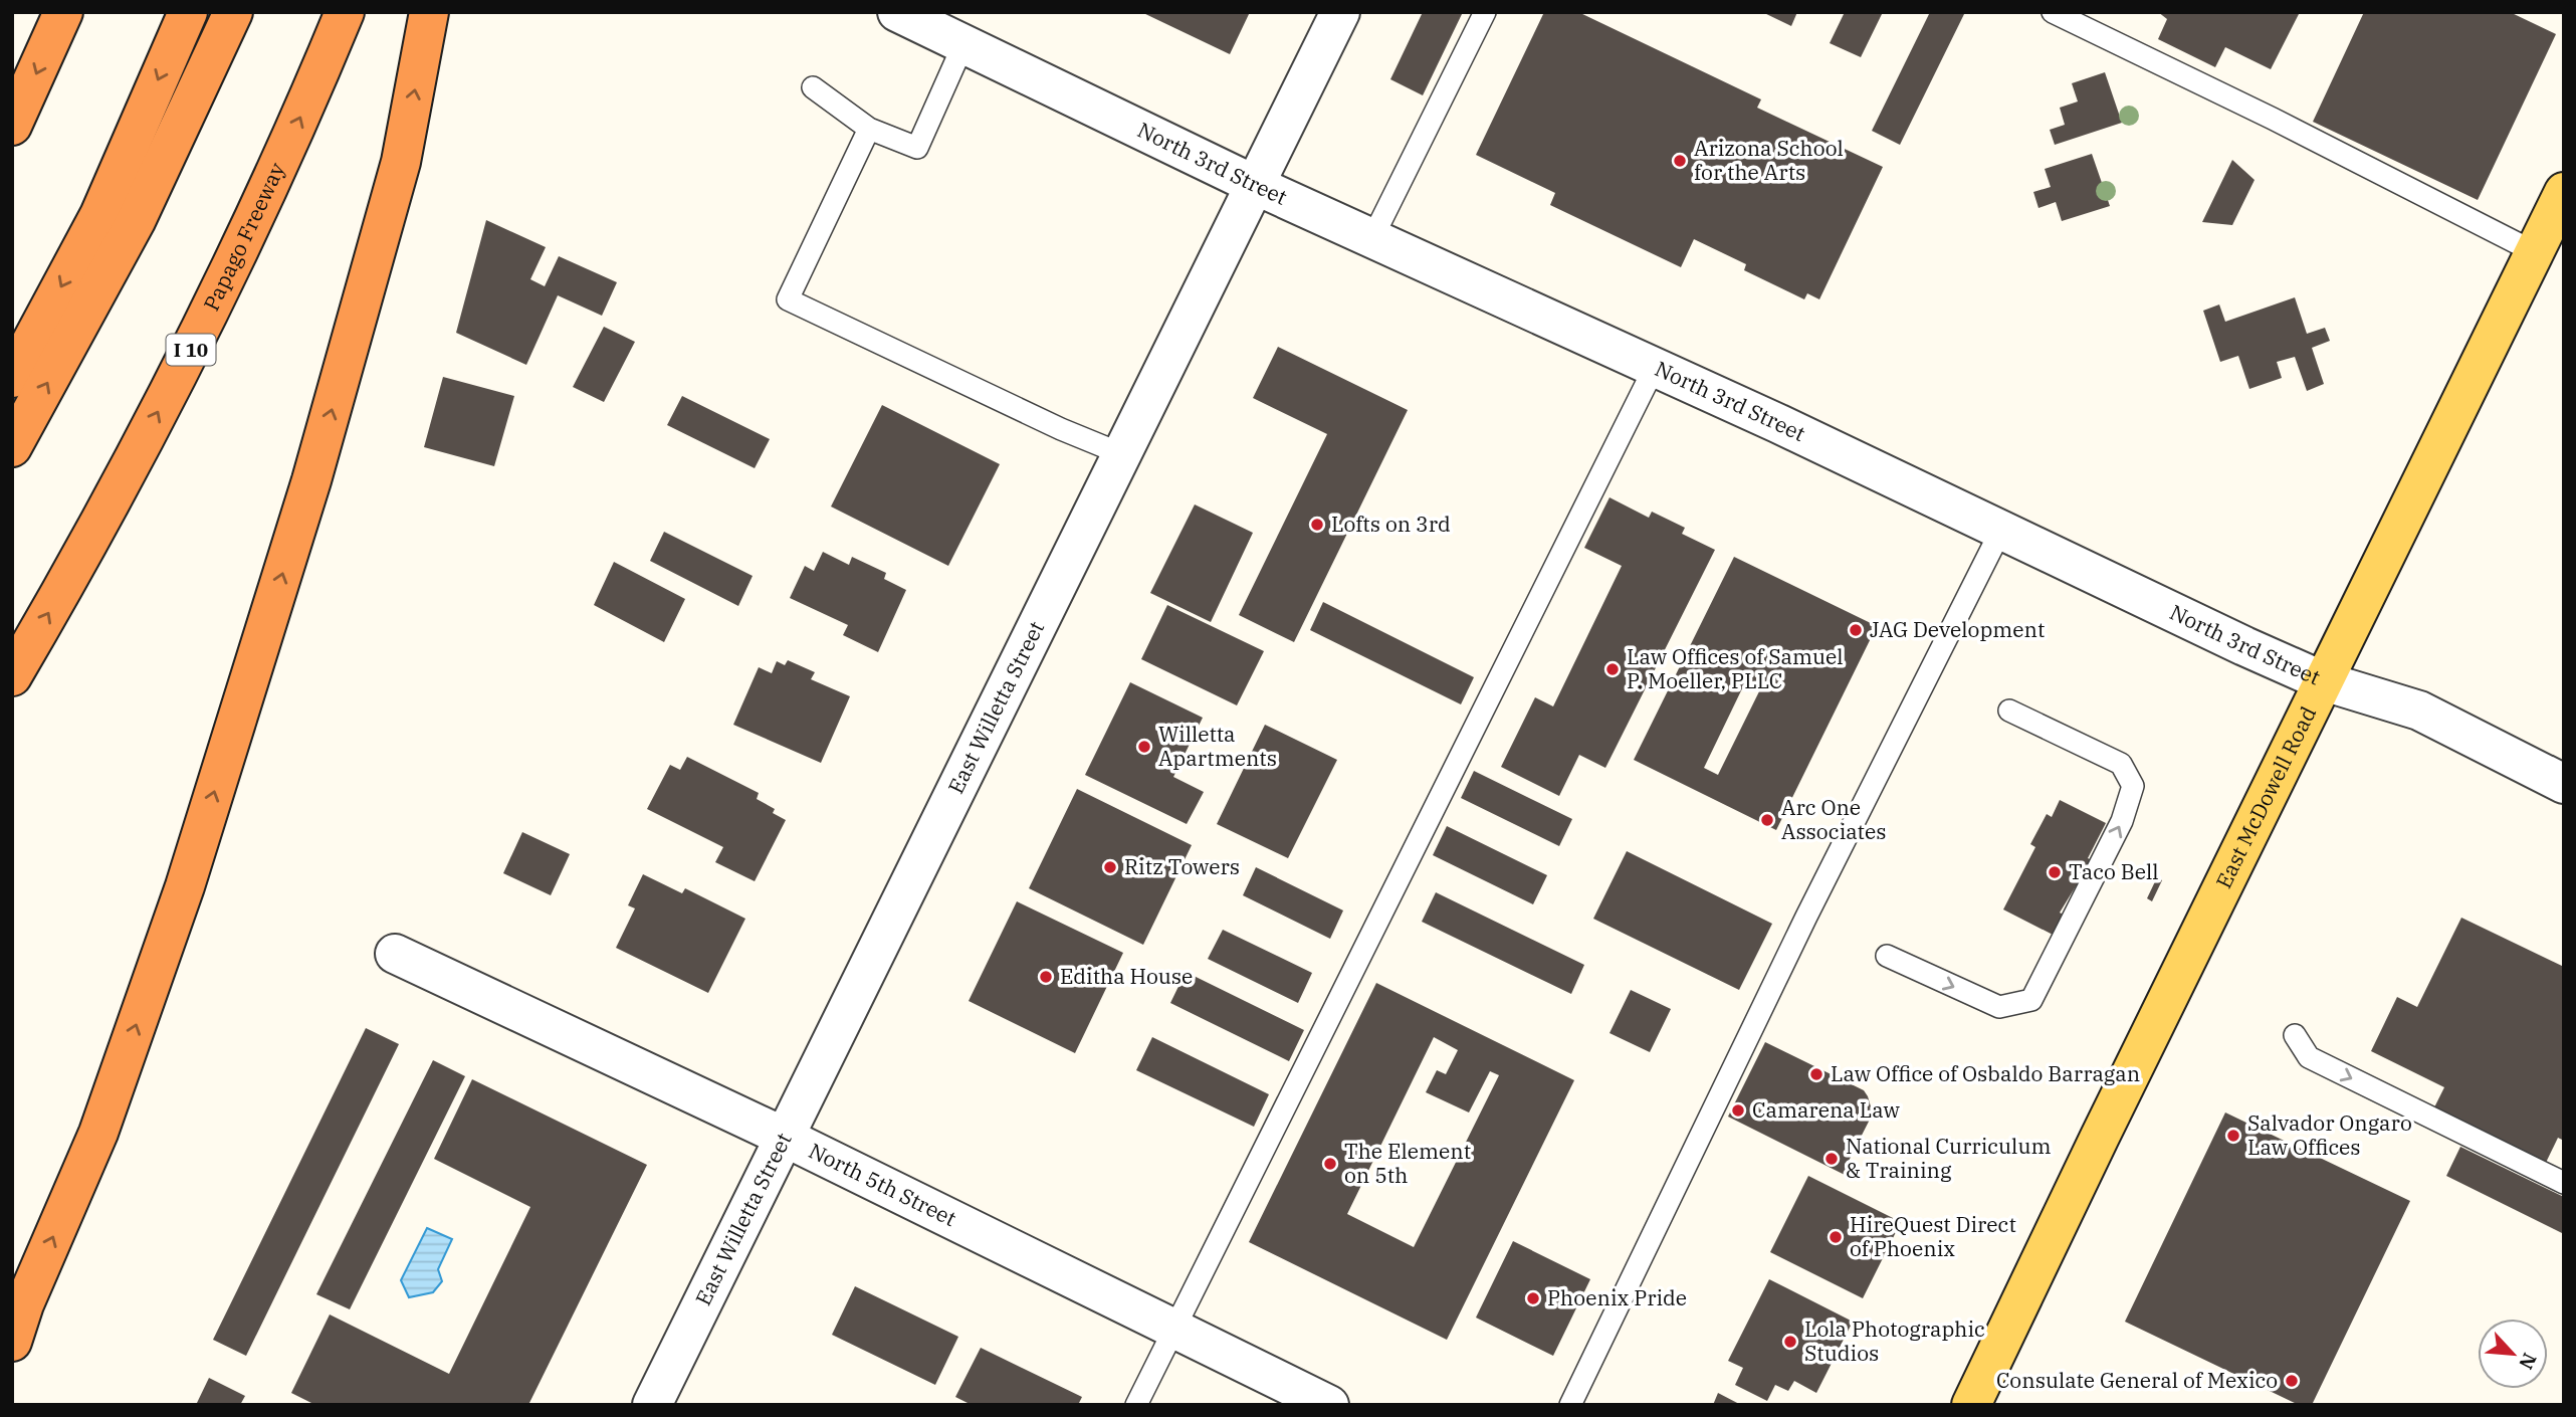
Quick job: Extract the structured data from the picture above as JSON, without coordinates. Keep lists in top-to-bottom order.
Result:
{
  "streets": {
    "highway": ["Papago Freeway", "I 10"],
    "main road": ["East McDowell Road"],
    "street": ["North 3rd Street", "East Willetta Street", "North 5th Street"]
  },
  "crossings": [
    ["North 3rd Street", "East Willetta Street"],
    ["North 3rd Street", "East McDowell Road"],
    ["East Willetta Street", "North 5th Street"]
  ],
  "places": [
    "Arizona School for the Arts",
    "Lofts on 3rd",
    "JAG Development",
    "Law Offices of Samuel P. Moeller, PLLC",
    "Willetta Apartments",
    "Arc One Associates",
    "Ritz Towers",
    "Taco Bell",
    "Editha House",
    "Law Office of Osbaldo Barragan",
    "Camarena Law",
    "Salvador Ongaro Law Offices",
    "National Curriculum & Training",
    "The Element on 5th",
    "HireQuest Direct of Phoenix",
    "Phoenix Pride",
    "Lola Photographic Studios",
    "Consulate General of Mexico"
  ],
  "north": "bottom right"
}
